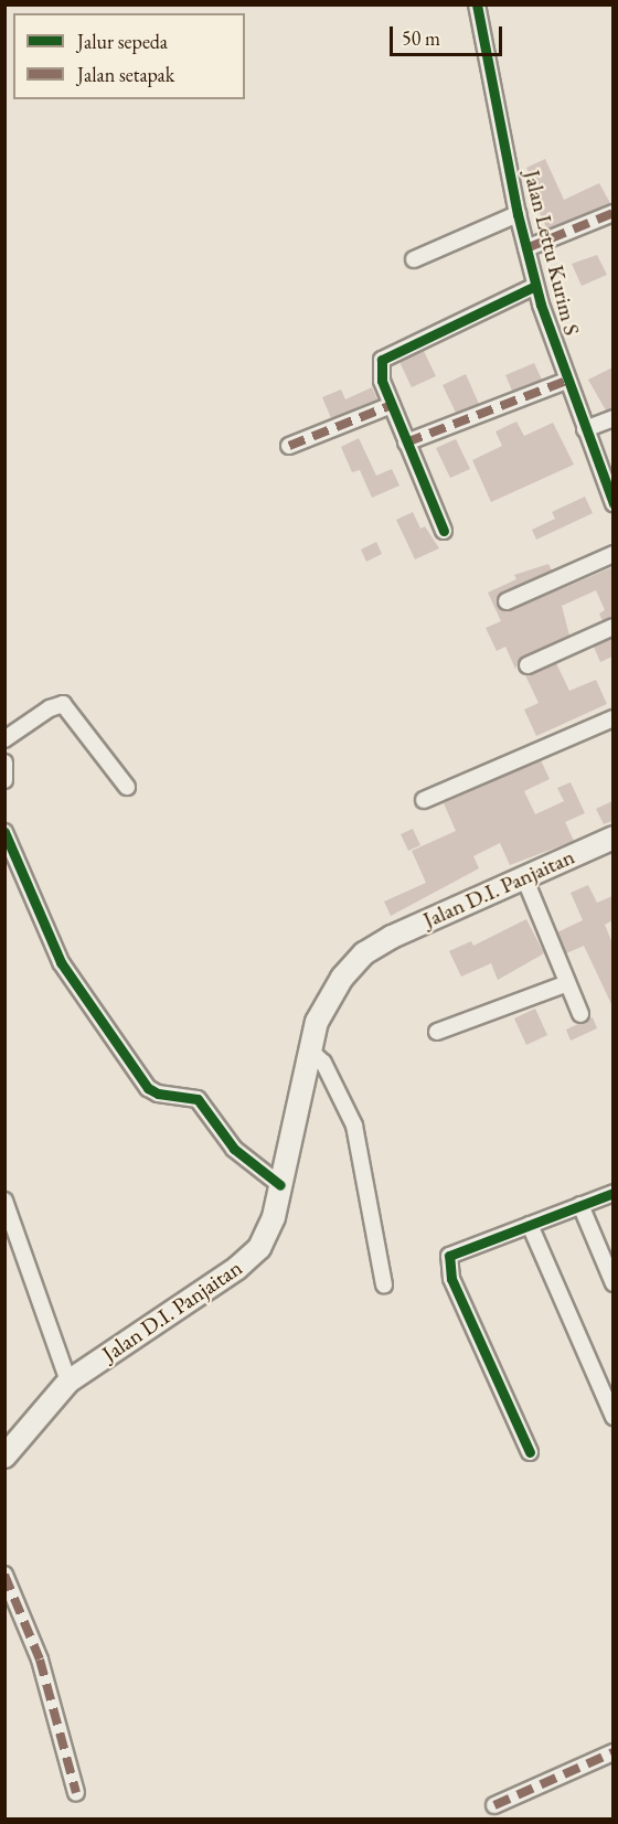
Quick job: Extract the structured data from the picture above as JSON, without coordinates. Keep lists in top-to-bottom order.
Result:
{
  "streets": {
    "main road": ["Jalan D.I. Panjaitan"],
    "street": ["Jalan Lettu Kurim S"]
  },
  "legend": ["Jalur sepeda", "Jalan setapak"],
  "scale_bar": "50 m"
}
